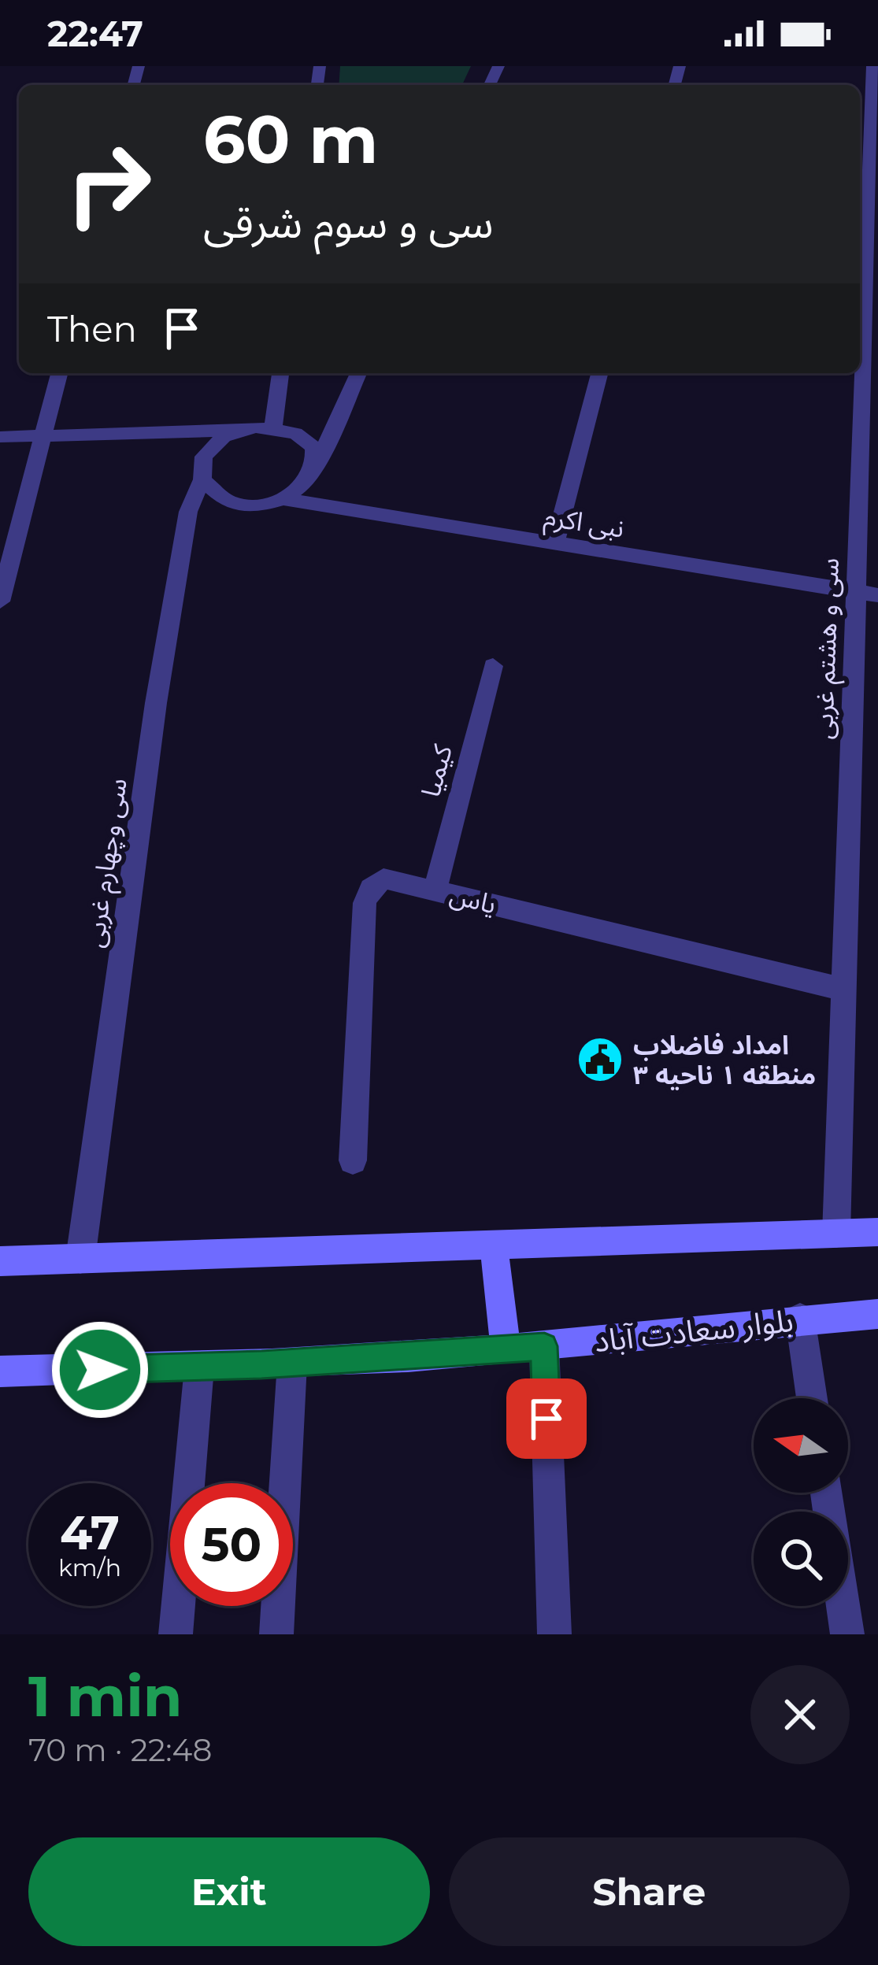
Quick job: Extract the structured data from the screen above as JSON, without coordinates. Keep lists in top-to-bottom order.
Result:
{
  "streets": {
    "main road": ["بلوار سعادت آباد"],
    "street": [
      "نبی اکرم",
      "سی و هشتم غربی",
      "کیمیا",
      "سی وچهارم غربی",
      "یاس"
    ]
  },
  "crossings": [
    ["نبی اکرم", "سی و هشتم غربی"],
    ["نبی اکرم", "سی وچهارم غربی"],
    ["سی و هشتم غربی", "یاس"],
    ["کیمیا", "یاس"]
  ],
  "places": {
    "public building": ["امداد فاضلاب منطقه ۱ ناحیه ۳"]
  },
  "north": "left",
  "page": {
    "status": "22:47",
    "turn": ["60 m", "سی و سوم شرقی"],
    "then": "Then",
    "speed": "47 km/h",
    "limit": "50",
    "heading": ["1 min", "70 m · 22:48"],
    "buttons": ["Exit", "Share"]
  }
}
